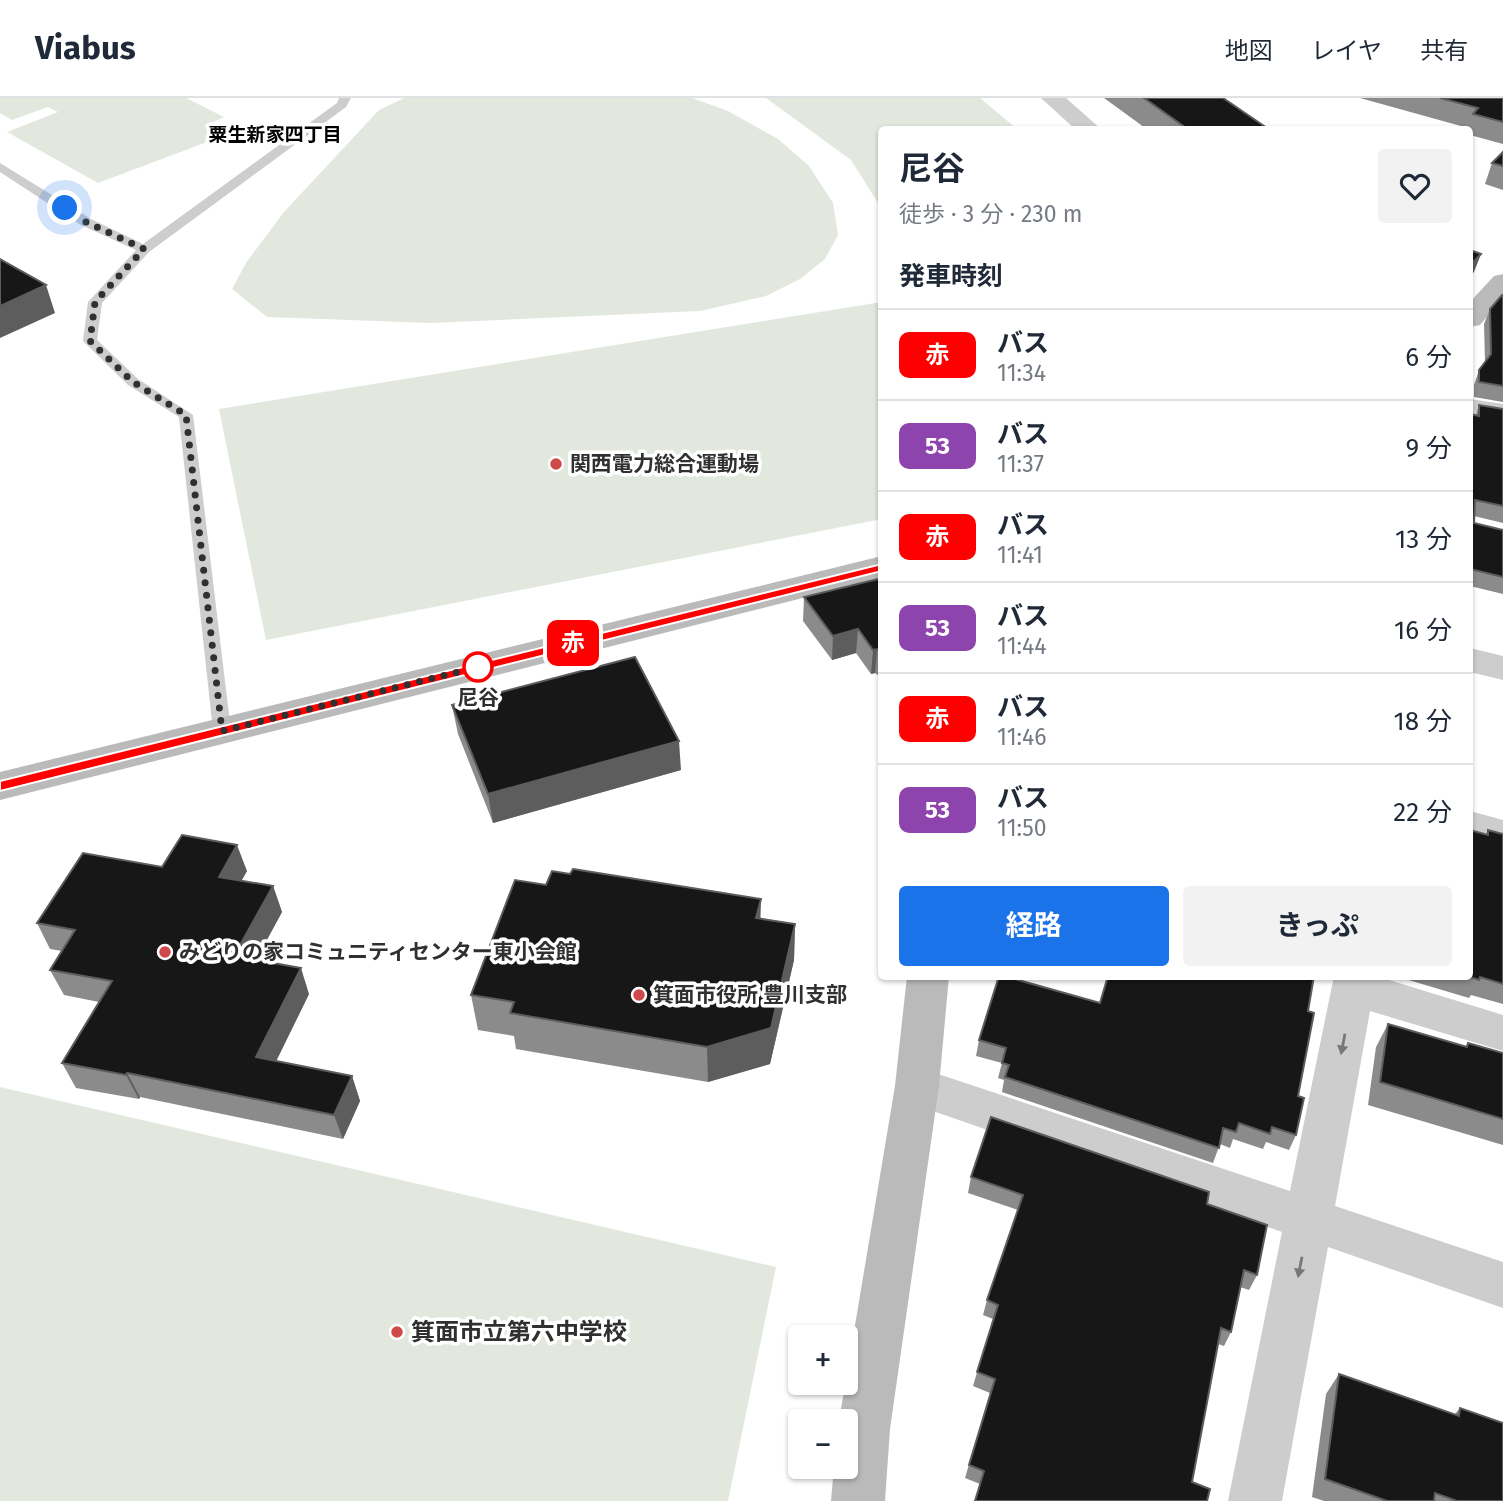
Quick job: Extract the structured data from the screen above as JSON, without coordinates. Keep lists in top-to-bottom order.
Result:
{
  "districts": ["粟生新家四丁目"],
  "places": [
    "関西電力総合運動場",
    "尼谷",
    "みどりの家コミュニティセンター東小会館",
    "箕面市役所 豊川支部",
    "箕面市立第六中学校"
  ],
  "lines": ["bus line 赤"],
  "page": {
    "header": "Viabus",
    "nav": ["地図", "レイヤ", "共有"],
    "on_map": "赤",
    "heading": [
      ["尼谷", "徒歩 · 3 分 · 230 m"],
      "発車時刻"
    ],
    "list": [
      {
        "mark": "赤",
        "name": "バス",
        "note": "11:34",
        "value": "6 分"
      },
      {
        "mark": "53",
        "name": "バス",
        "note": "11:37",
        "value": "9 分"
      },
      {
        "mark": "赤",
        "name": "バス",
        "note": "11:41",
        "value": "13 分"
      },
      {
        "mark": "53",
        "name": "バス",
        "note": "11:44",
        "value": "16 分"
      },
      {
        "mark": "赤",
        "name": "バス",
        "note": "11:46",
        "value": "18 分"
      },
      {
        "mark": "53",
        "name": "バス",
        "note": "11:50",
        "value": "22 分"
      }
    ],
    "buttons": ["経路", "きっぷ"],
    "map_buttons": ["+", "−"]
  }
}
